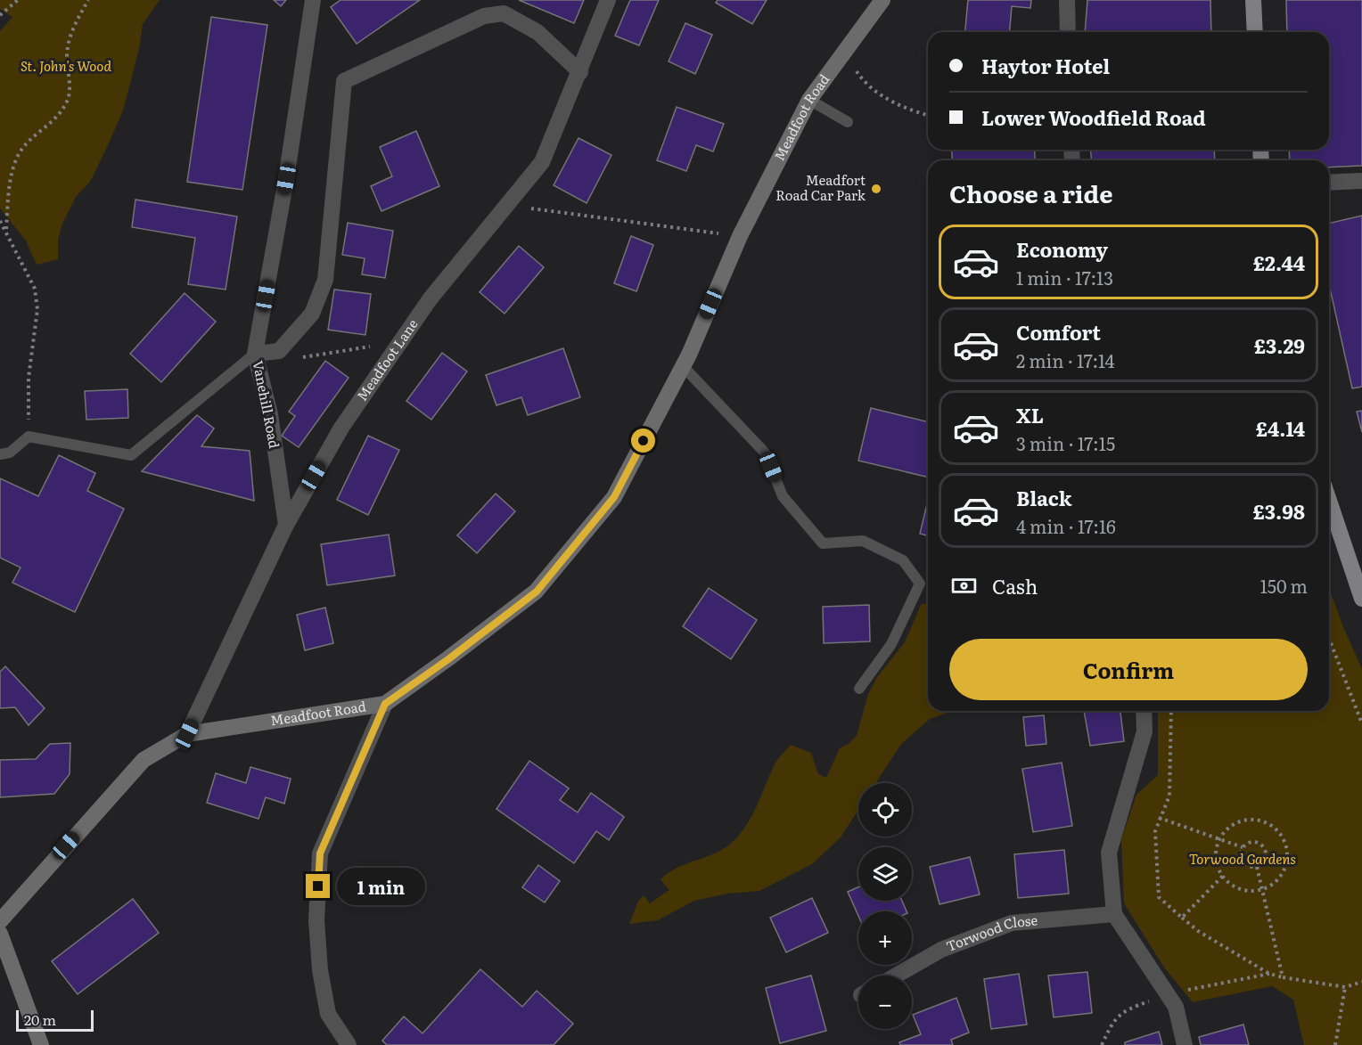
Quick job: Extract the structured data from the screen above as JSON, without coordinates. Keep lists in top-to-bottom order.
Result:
{
  "streets": {
    "street": [
      "Meadfoot Road",
      "Meadfoot Lane",
      "Vanehill Road",
      "Torwood Close"
    ]
  },
  "crossings": [
    ["Meadfoot Road", "Meadfoot Lane"],
    ["Meadfoot Lane", "Vanehill Road"]
  ],
  "parks": ["St. John's Wood", "Torwood Gardens"],
  "places": ["Meadfort Road Car Park"],
  "scale_bar": "20 m",
  "page": {
    "banner": ["Haytor Hotel", "Lower Woodfield Road"],
    "heading": "Choose a ride",
    "list": [
      {
        "name": "Economy",
        "note": "1 min · 17:13",
        "value": "£2.44"
      },
      {
        "name": "Comfort",
        "note": "2 min · 17:14",
        "value": "£3.29"
      },
      {
        "name": "XL",
        "note": "3 min · 17:15",
        "value": "£4.14"
      },
      {
        "name": "Black",
        "note": "4 min · 17:16",
        "value": "£3.98"
      }
    ],
    "pay": ["Cash", "150 m"],
    "buttons": "Confirm",
    "map_buttons": ["+", "−"],
    "bubble": "1 min",
    "scale": "20 m"
  }
}
